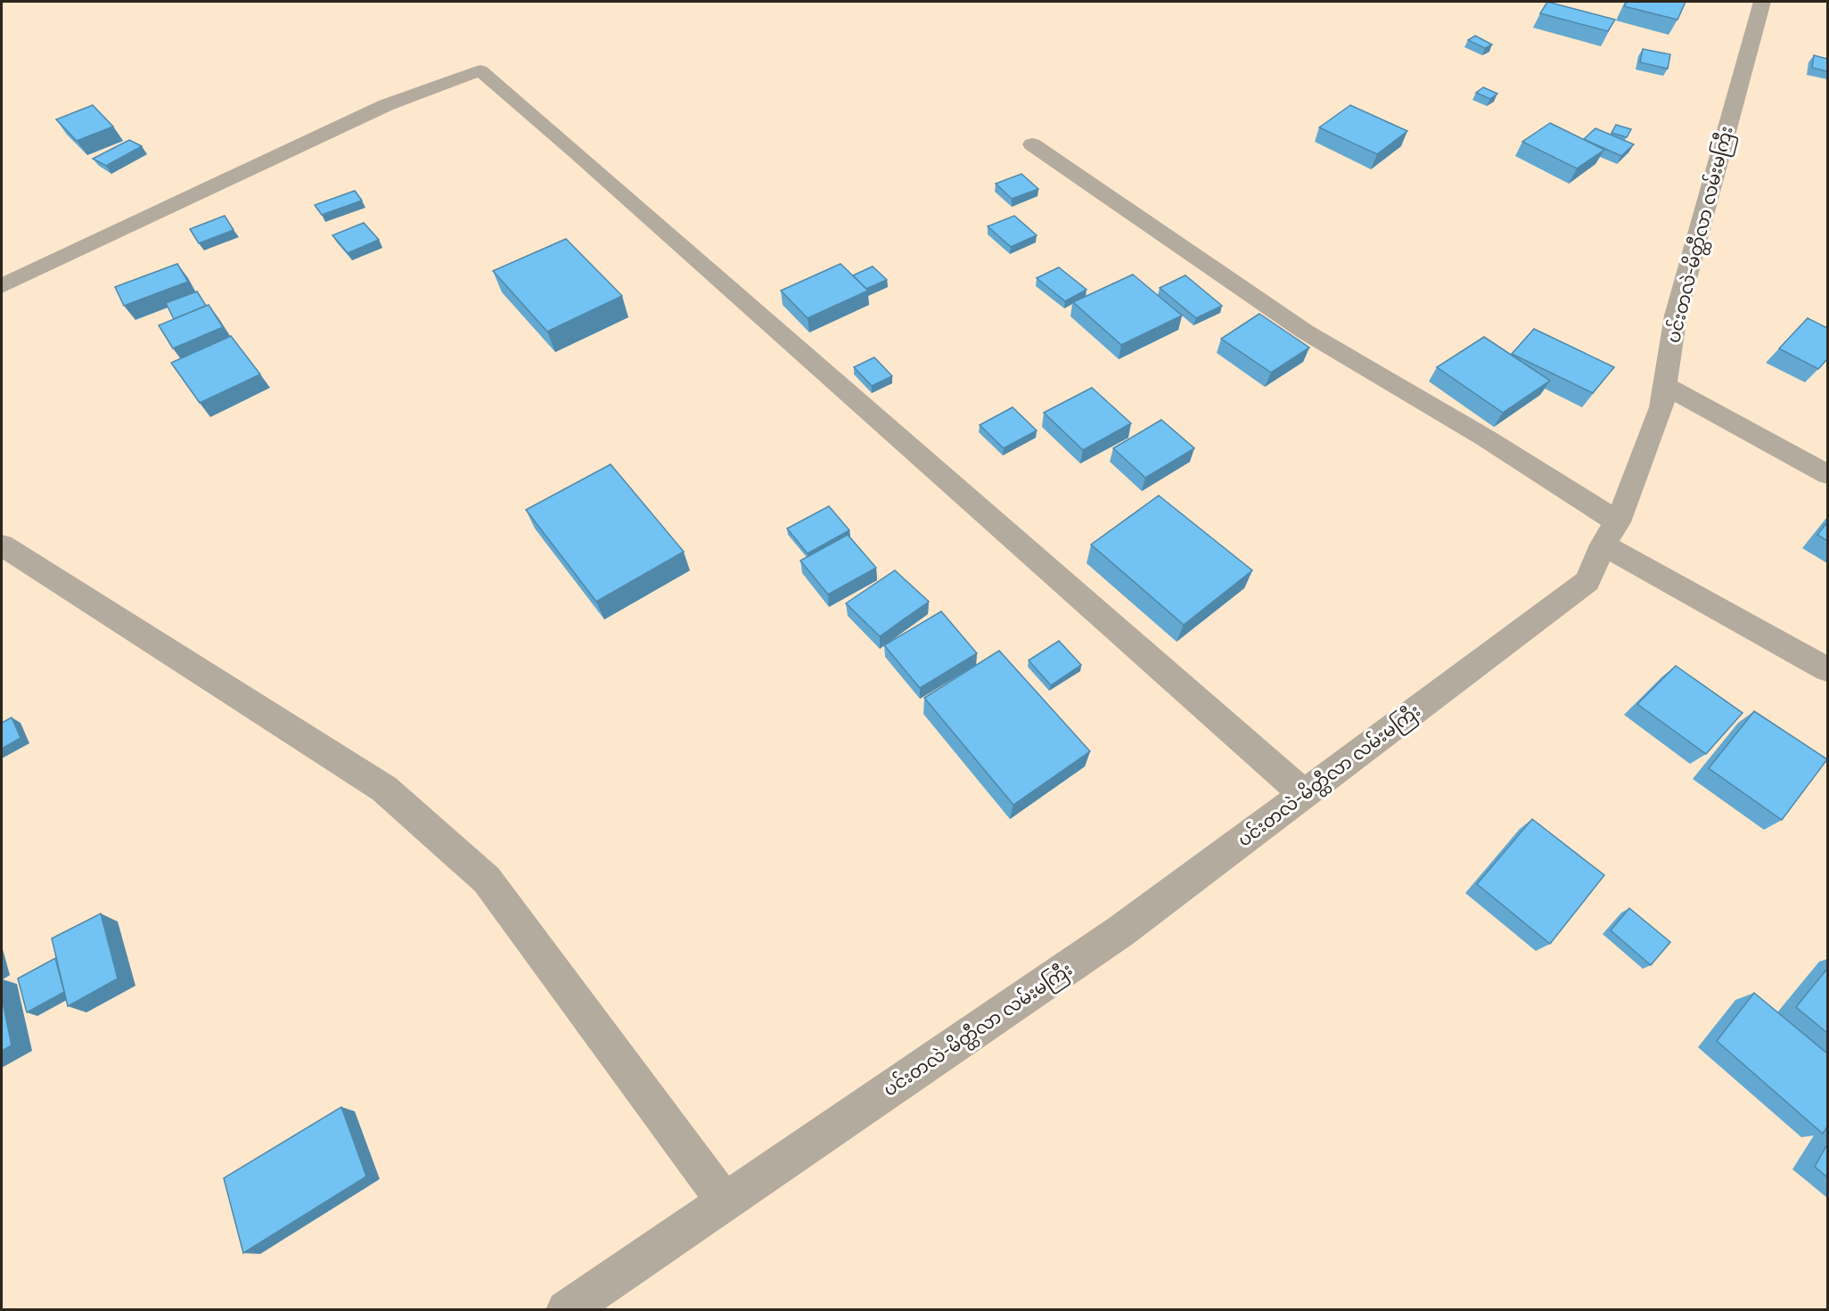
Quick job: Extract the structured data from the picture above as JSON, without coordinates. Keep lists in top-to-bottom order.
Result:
{
  "streets": {
    "street": ["ပင်းတလဲ-မိတ္ထီလာ လမ်းမကြီး"]
  }
}
